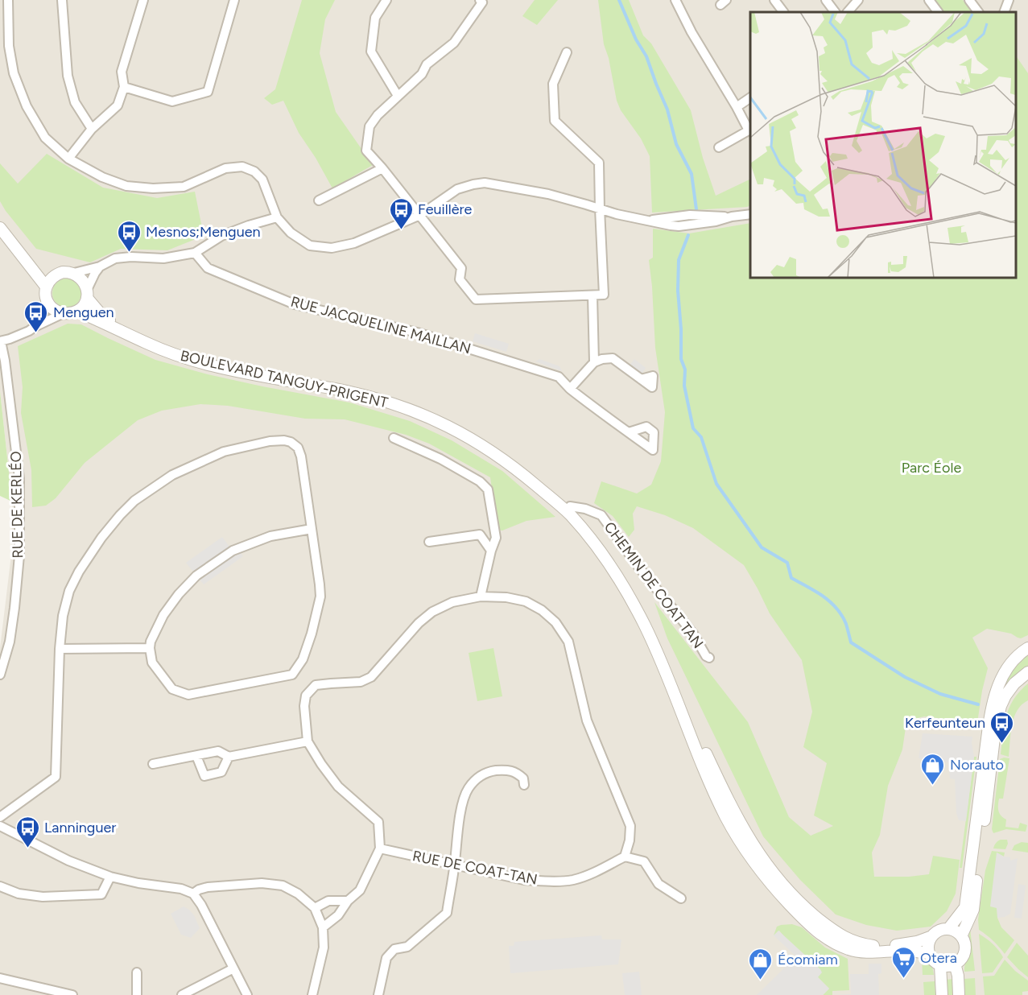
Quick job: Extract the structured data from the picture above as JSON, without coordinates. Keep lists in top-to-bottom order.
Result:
{
  "streets": {
    "street": [
      "RUE JACQUELINE MAILLAN",
      "BOULEVARD TANGUY-PRIGENT",
      "RUE DE KERLÉO",
      "CHEMIN DE COAT TAN",
      "RUE DE COAT-TAN"
    ]
  },
  "crossings": [
    ["BOULEVARD TANGUY-PRIGENT", "RUE DE KERLÉO"],
    ["BOULEVARD TANGUY-PRIGENT", "CHEMIN DE COAT TAN"]
  ],
  "parks": ["Parc Éole"],
  "places": {
    "bus stop": [
      "Feuillère",
      "Mesnos;Menguen",
      "Menguen",
      "Kerfeunteun",
      "Lanninguer"
    ],
    "shop": ["Norauto", "Écomiam"],
    "supermarket": ["Otera"]
  }
}
